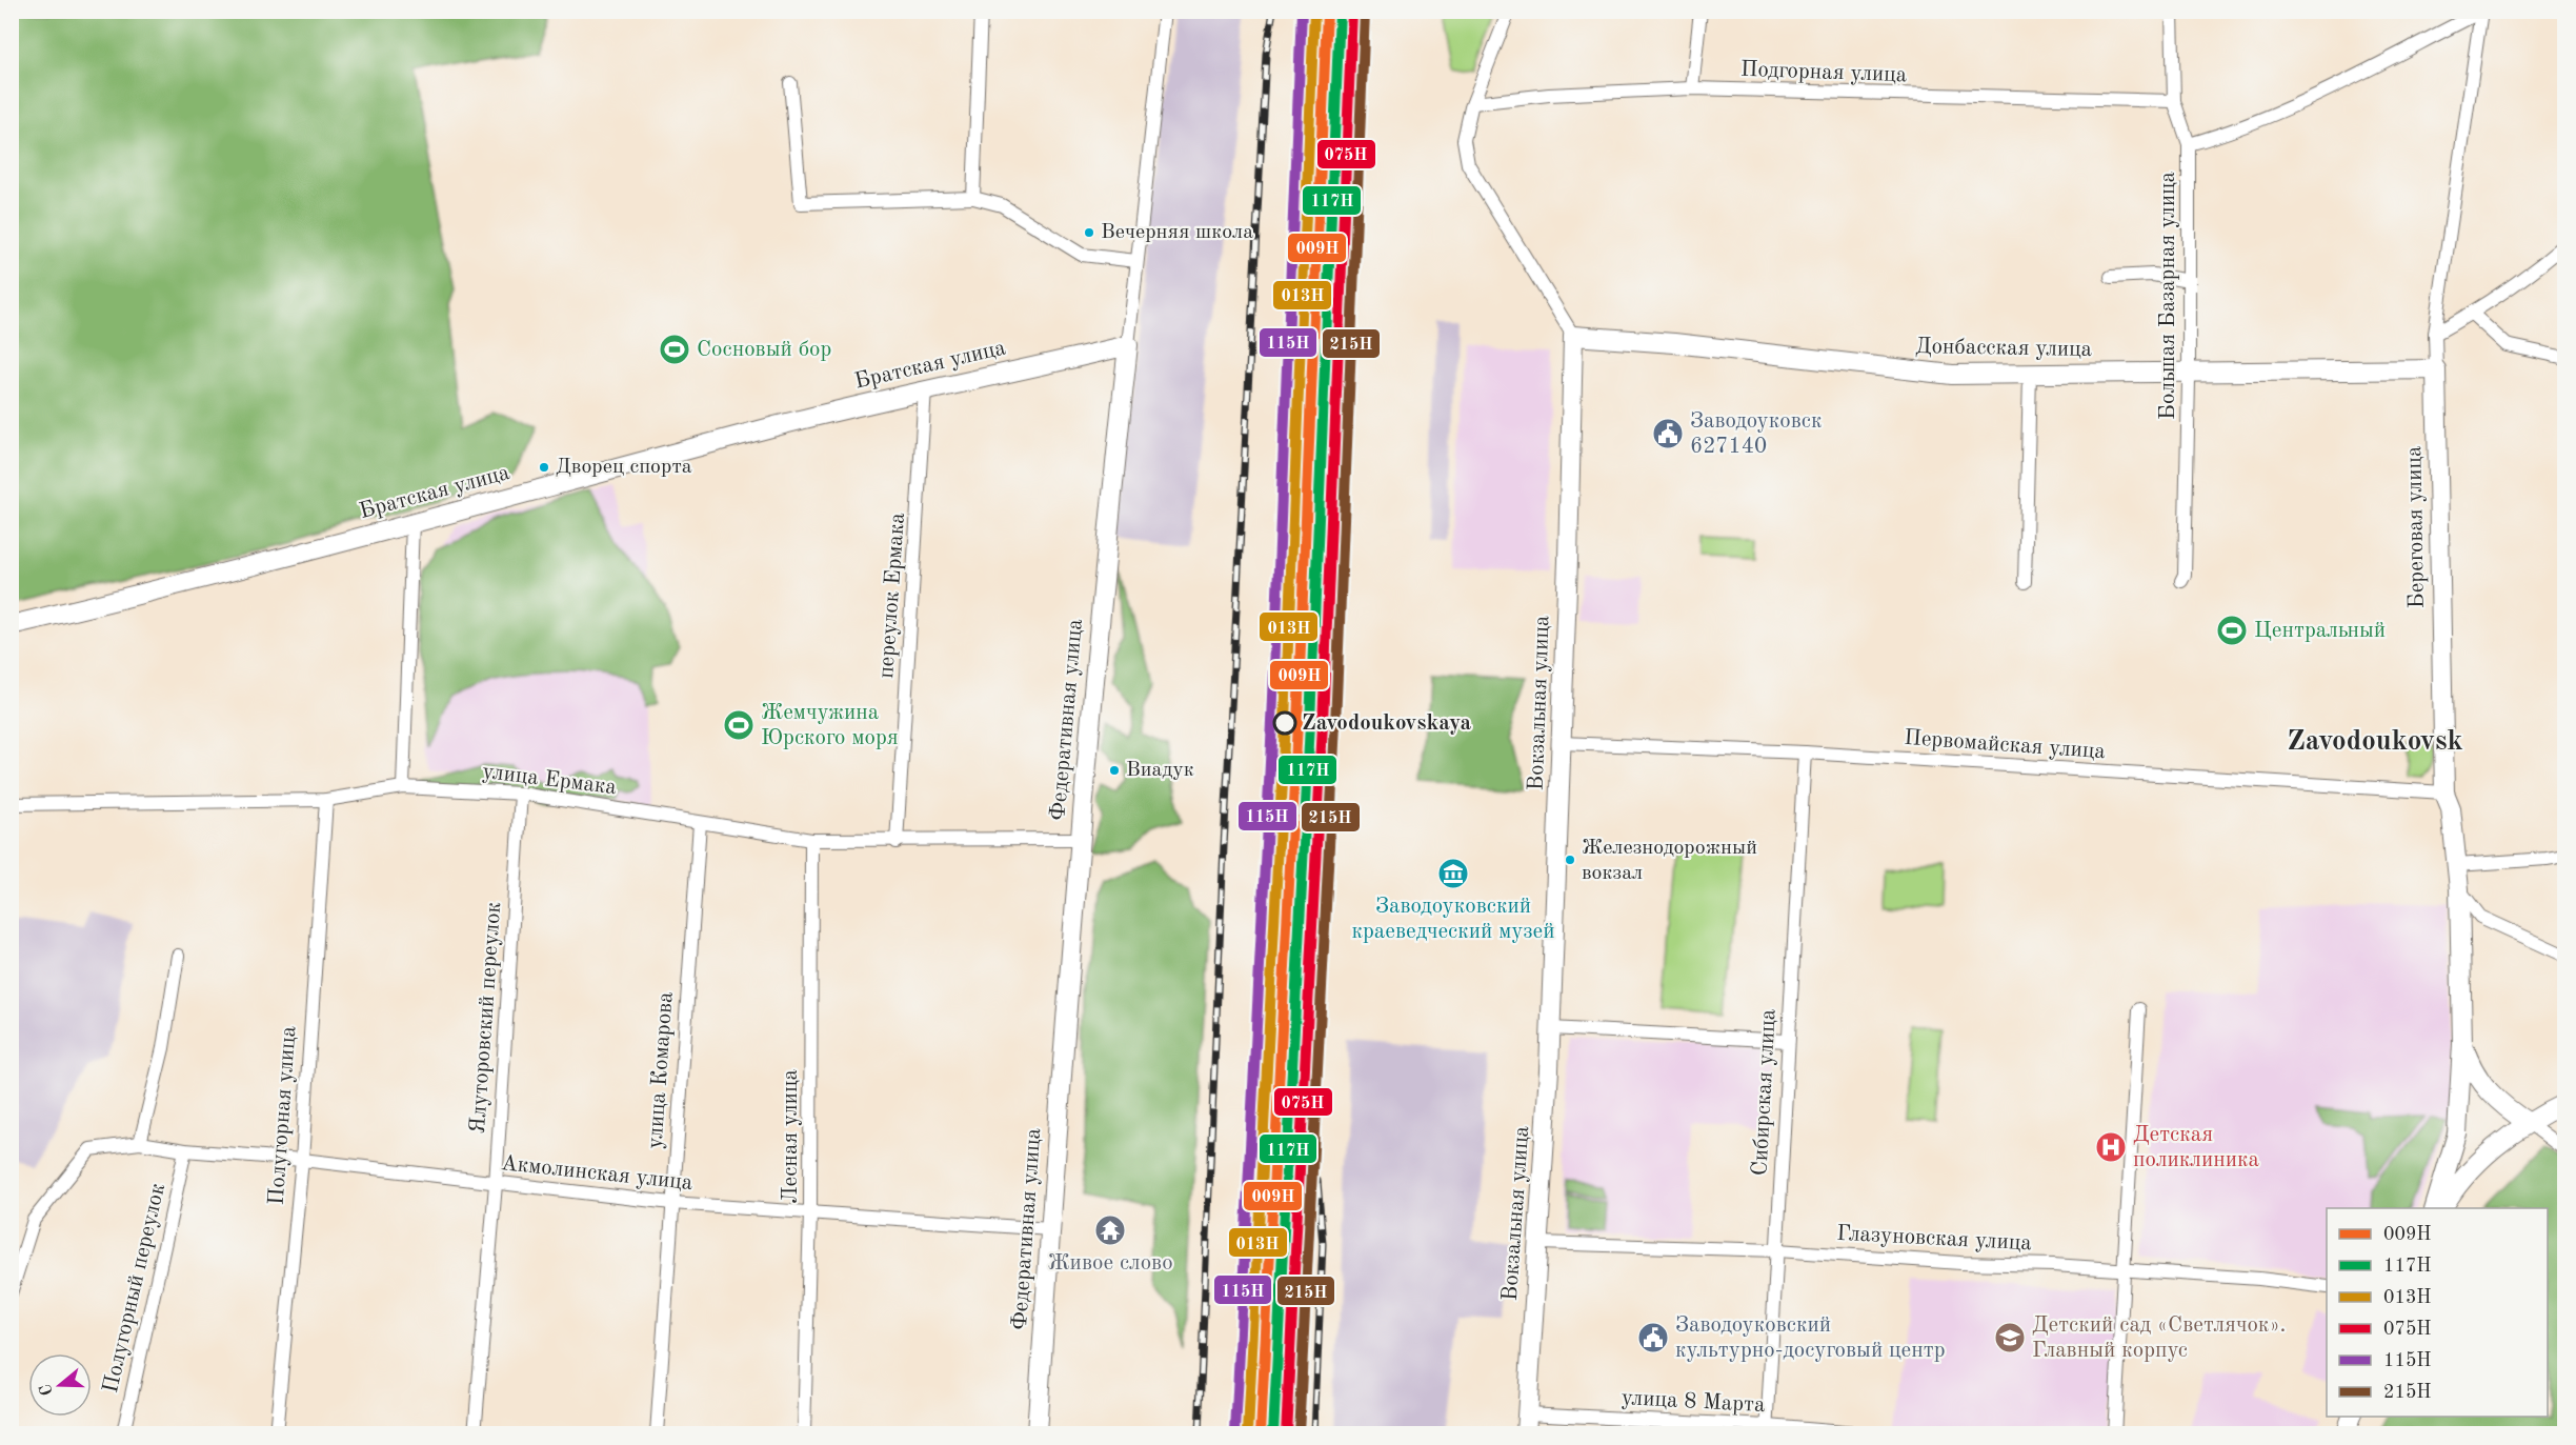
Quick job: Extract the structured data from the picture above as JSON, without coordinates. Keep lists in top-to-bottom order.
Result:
{
  "streets": {
    "street": [
      "Подгорная улица",
      "Большая Базарная улица",
      "Донбасская улица",
      "Братская улица",
      "Береговая улица",
      "переулок Ермака",
      "Вокзальная улица",
      "Федеративная улица",
      "Первомайская улица",
      "улица Ермака",
      "Ялуторовский переулок",
      "улица Комарова",
      "Сибирская улица",
      "Полугорная улица",
      "Лесная улица",
      "Акмолинская улица",
      "Глазуновская улица",
      "Полугорный переулок",
      "улица 8 Марта"
    ]
  },
  "crossings": [
    ["Подгорная улица", "Большая Базарная улица"],
    ["Большая Базарная улица", "Донбасская улица"],
    ["Донбасская улица", "Береговая улица"],
    ["Донбасская улица", "Вокзальная улица"],
    ["Братская улица", "переулок Ермака"],
    ["Братская улица", "Федеративная улица"],
    ["Береговая улица", "Первомайская улица"],
    ["переулок Ермака", "улица Ермака"],
    ["Вокзальная улица", "Первомайская улица"],
    ["Вокзальная улица", "Глазуновская улица"],
    ["Вокзальная улица", "улица 8 Марта"],
    ["Федеративная улица", "улица Ермака"],
    ["Федеративная улица", "Акмолинская улица"],
    ["Первомайская улица", "Сибирская улица"],
    ["улица Ермака", "Ялуторовский переулок"],
    ["улица Ермака", "улица Комарова"],
    ["улица Ермака", "Полугорная улица"],
    ["улица Ермака", "Лесная улица"],
    ["Ялуторовский переулок", "Акмолинская улица"],
    ["улица Комарова", "Акмолинская улица"],
    ["Сибирская улица", "Глазуновская улица"],
    ["Сибирская улица", "улица 8 Марта"],
    ["Полугорная улица", "Акмолинская улица"],
    ["Лесная улица", "Акмолинская улица"],
    ["Акмолинская улица", "Полугорный переулок"]
  ],
  "districts": ["Zavodoukovsk"],
  "places": {
    "other": [
      "Вечерняя школа",
      "Дворец спорта",
      "Zavodoukovskaya",
      "Виадук",
      "Железнодорожный вокзал"
    ],
    "sports": ["Сосновый бор", "Центральный", "Жемчужина Юрского моря"],
    "public building": ["Заводоуковск 627140", "Заводоуковский культурно-досуговый центр"],
    "museum": ["Заводоуковский краеведческий музей"],
    "hospital": ["Детская поликлиника"],
    "temple": ["Живое слово"],
    "school or university": ["Детский сад «Светлячок». Главный корпус"]
  },
  "lines": [
    "transit line 009Н",
    "transit line 117Н",
    "transit line 013Н",
    "transit line 115Н",
    "transit line 075Н",
    "transit line 215Н"
  ],
  "legend": [
    "009Н",
    "117Н",
    "013Н",
    "075Н",
    "115Н",
    "215Н"
  ],
  "north": "left"
}
